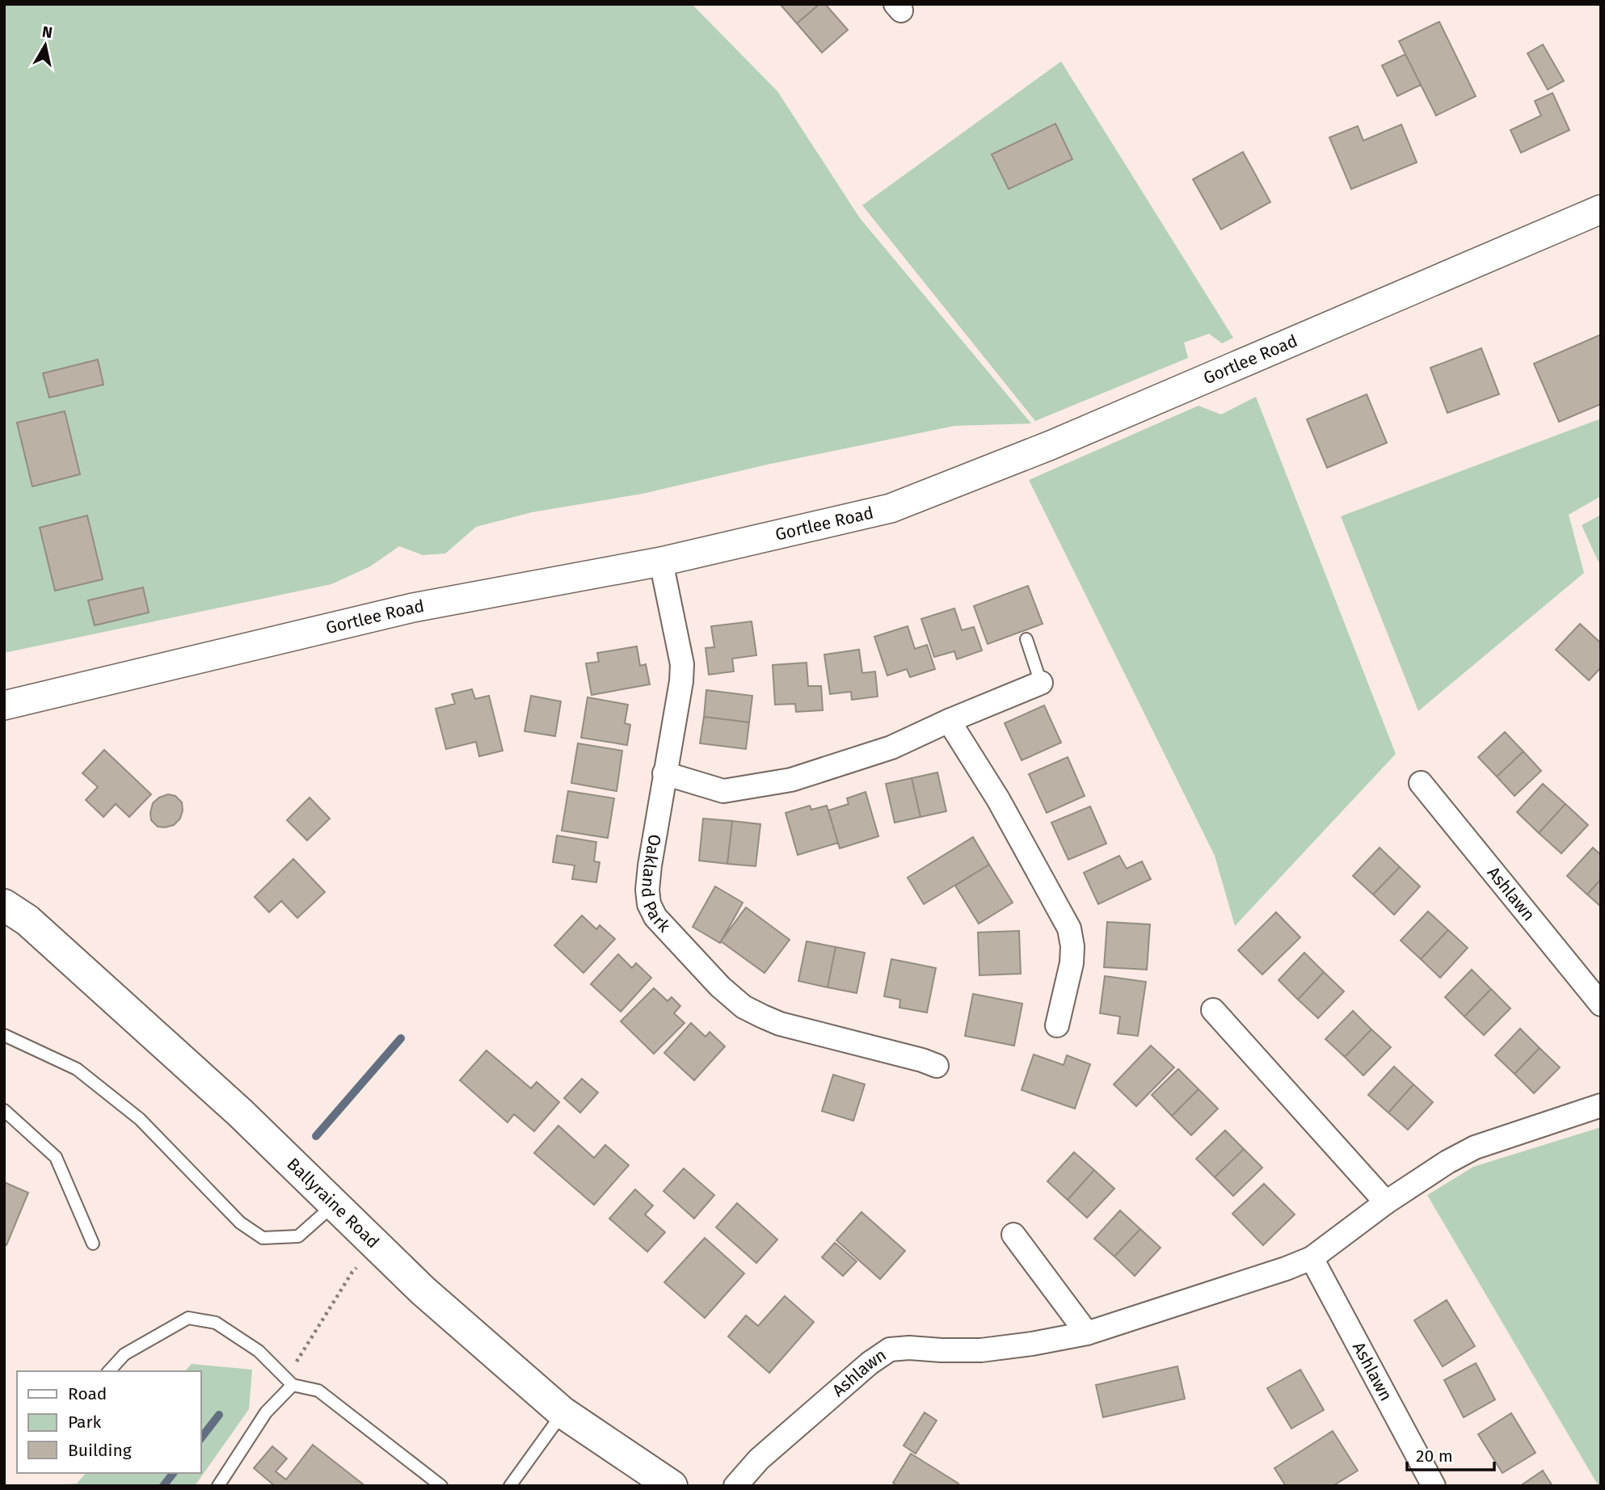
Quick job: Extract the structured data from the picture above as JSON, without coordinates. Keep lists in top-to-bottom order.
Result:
{
  "streets": {
    "main road": ["Ballyraine Road"],
    "street": ["Gortlee Road", "Oakland Park", "Ashlawn"]
  },
  "crossings": [
    ["Gortlee Road", "Oakland Park"]
  ],
  "legend": ["Road", "Park", "Building"],
  "scale_bar": "20 m",
  "north": "top"
}
